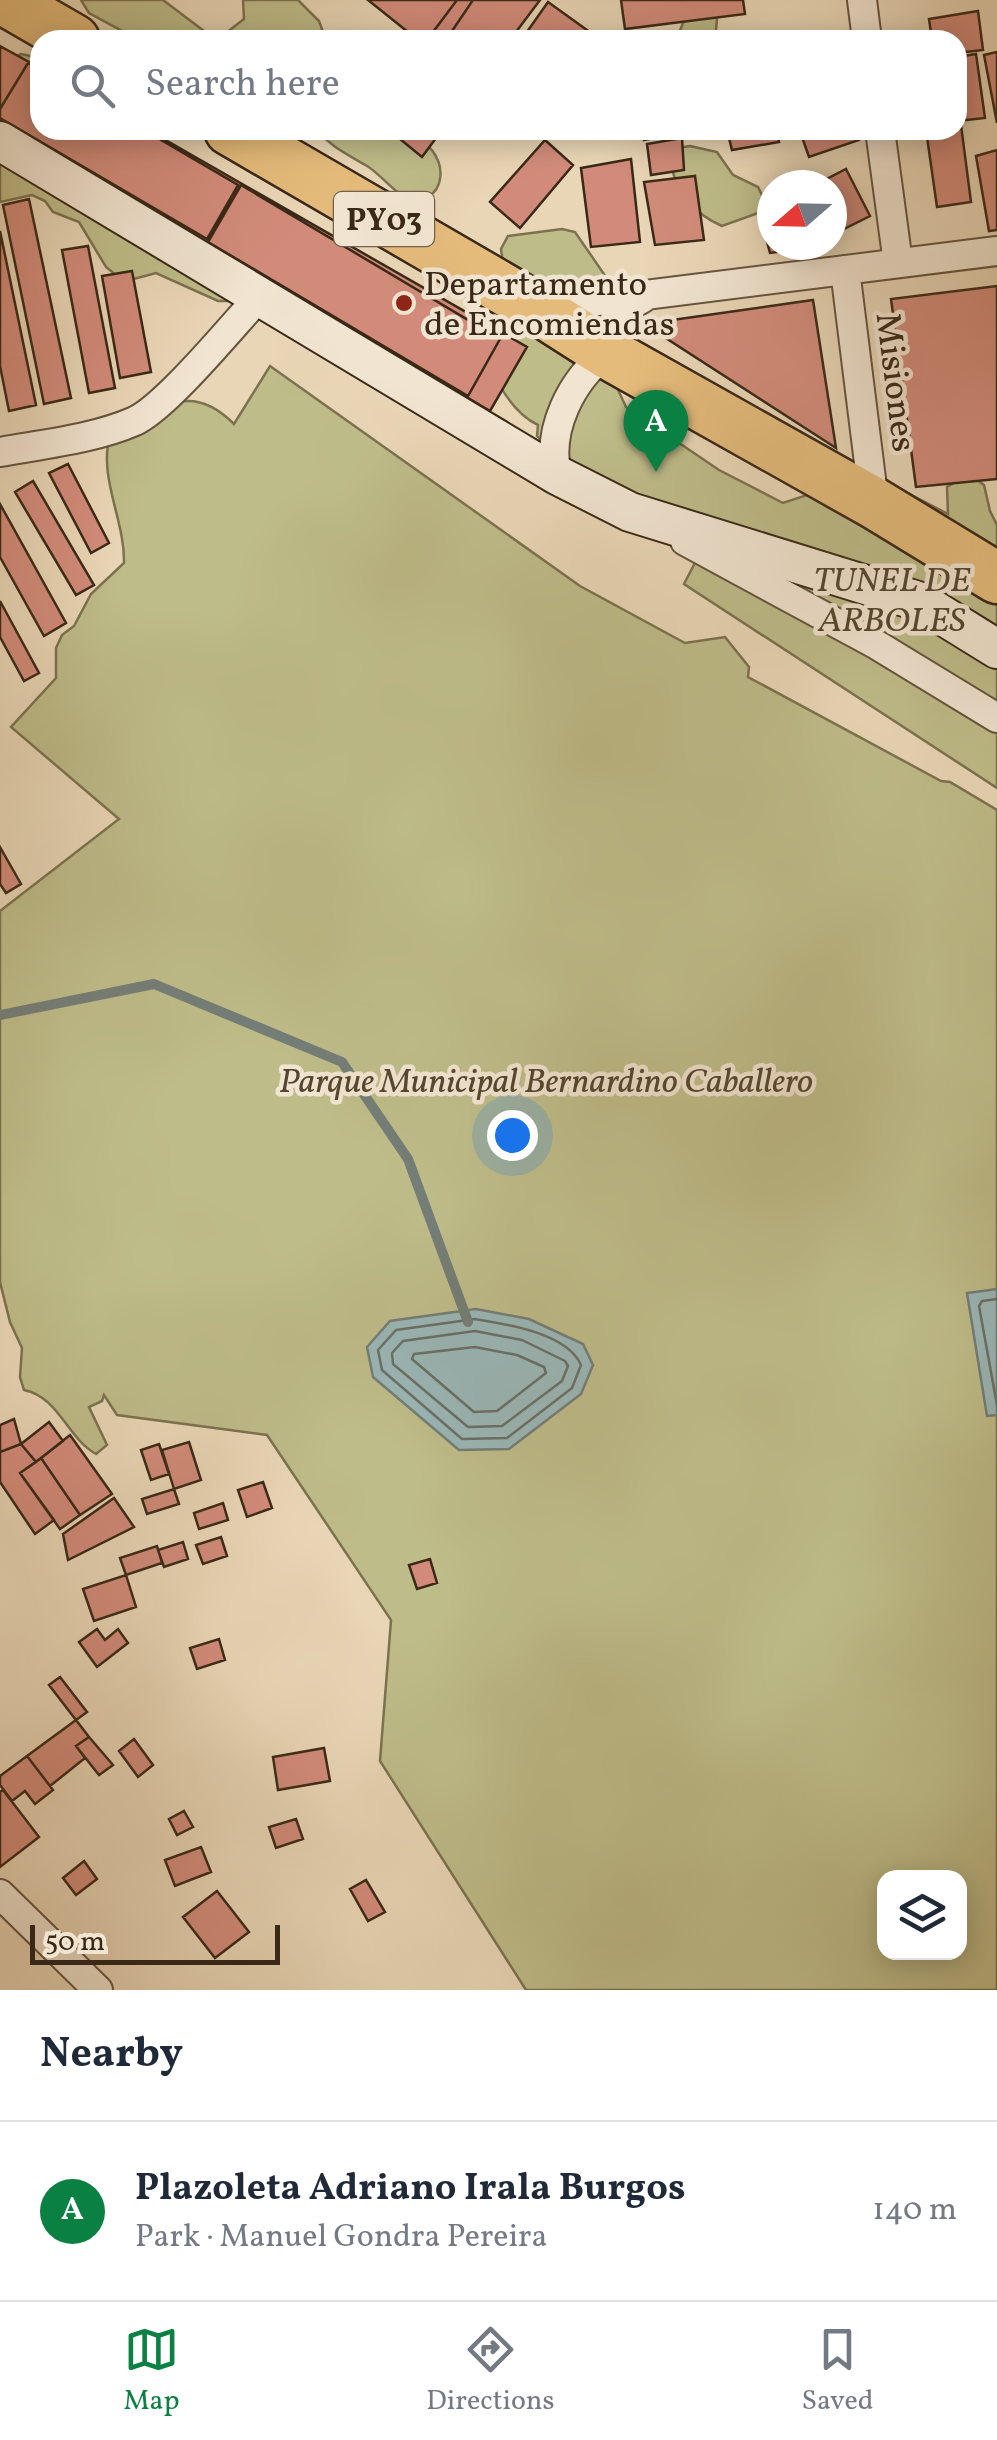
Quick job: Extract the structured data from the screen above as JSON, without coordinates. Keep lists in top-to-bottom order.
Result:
{
  "streets": {
    "highway": ["PY03"],
    "street": ["Misiones"]
  },
  "crossings": [
    ["PY03", "Misiones"]
  ],
  "parks": ["TUNEL DE ARBOLES", "Parque Municipal Bernardino Caballero"],
  "places": ["Departamento de Encomiendas"],
  "scale_bar": "50 m",
  "north": "left",
  "page": {
    "search": "Search here",
    "pins": "A",
    "scale": "50 m",
    "heading": "Nearby",
    "list": [
      {
        "mark": "A",
        "name": "Plazoleta Adriano Irala Burgos",
        "note": "Park · Manuel Gondra Pereira",
        "value": "140 m"
      }
    ],
    "nav": ["Map", "Directions", "Saved"]
  }
}
